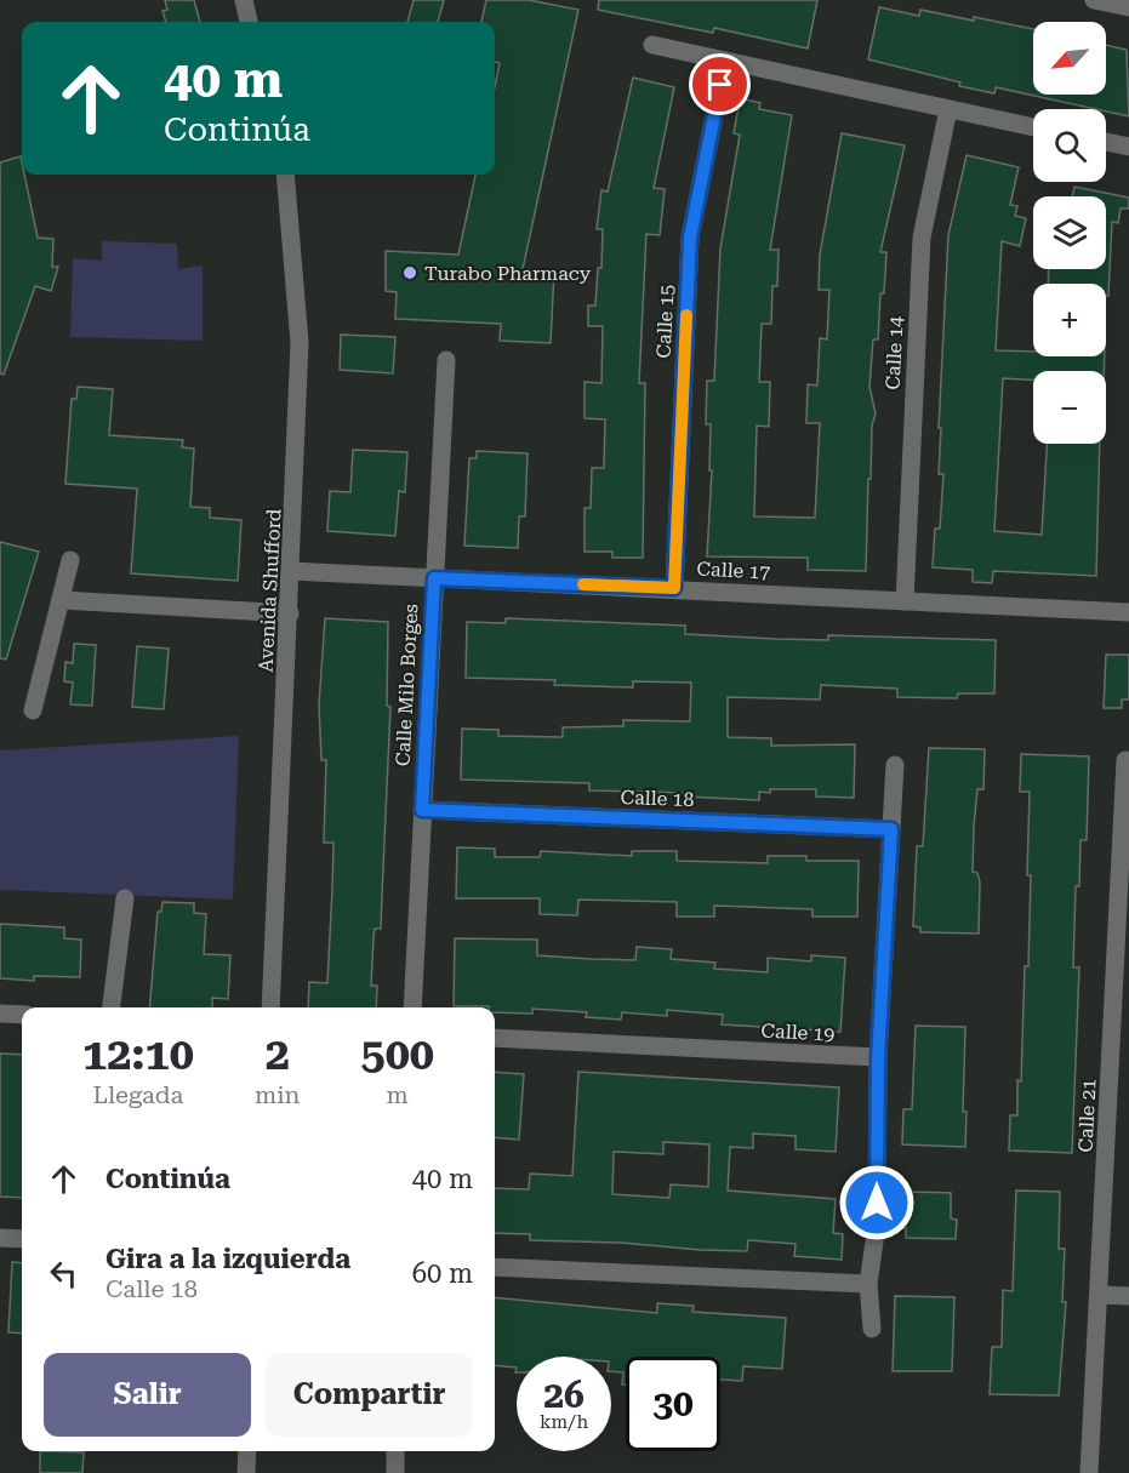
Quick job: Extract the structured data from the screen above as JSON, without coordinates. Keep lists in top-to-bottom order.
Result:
{
  "streets": {
    "street": [
      "Calle 15",
      "Calle 14",
      "Calle 17",
      "Avenida Shufford",
      "Calle Milo Borges",
      "Calle 18",
      "Calle 19",
      "Calle 21"
    ]
  },
  "crossings": [
    ["Calle 15", "Calle 17"],
    ["Calle 14", "Calle 17"],
    ["Calle 17", "Avenida Shufford"],
    ["Calle 17", "Calle Milo Borges"],
    ["Calle Milo Borges", "Calle 18"]
  ],
  "places": ["Turabo Pharmacy"],
  "north": "bottom left",
  "page": {
    "map_buttons": ["+", "−"],
    "turn": ["40 m", "Continúa"],
    "eta": [
      "12:10",
      "Llegada",
      "2",
      "min",
      "500",
      "m"
    ],
    "list": [
      {
        "name": "Continúa",
        "value": "40 m"
      },
      {
        "name": "Gira a la izquierda",
        "note": "Calle 18",
        "value": "60 m"
      }
    ],
    "buttons": ["Salir", "Compartir"],
    "speed": "26 km/h",
    "limit": "30"
  }
}
